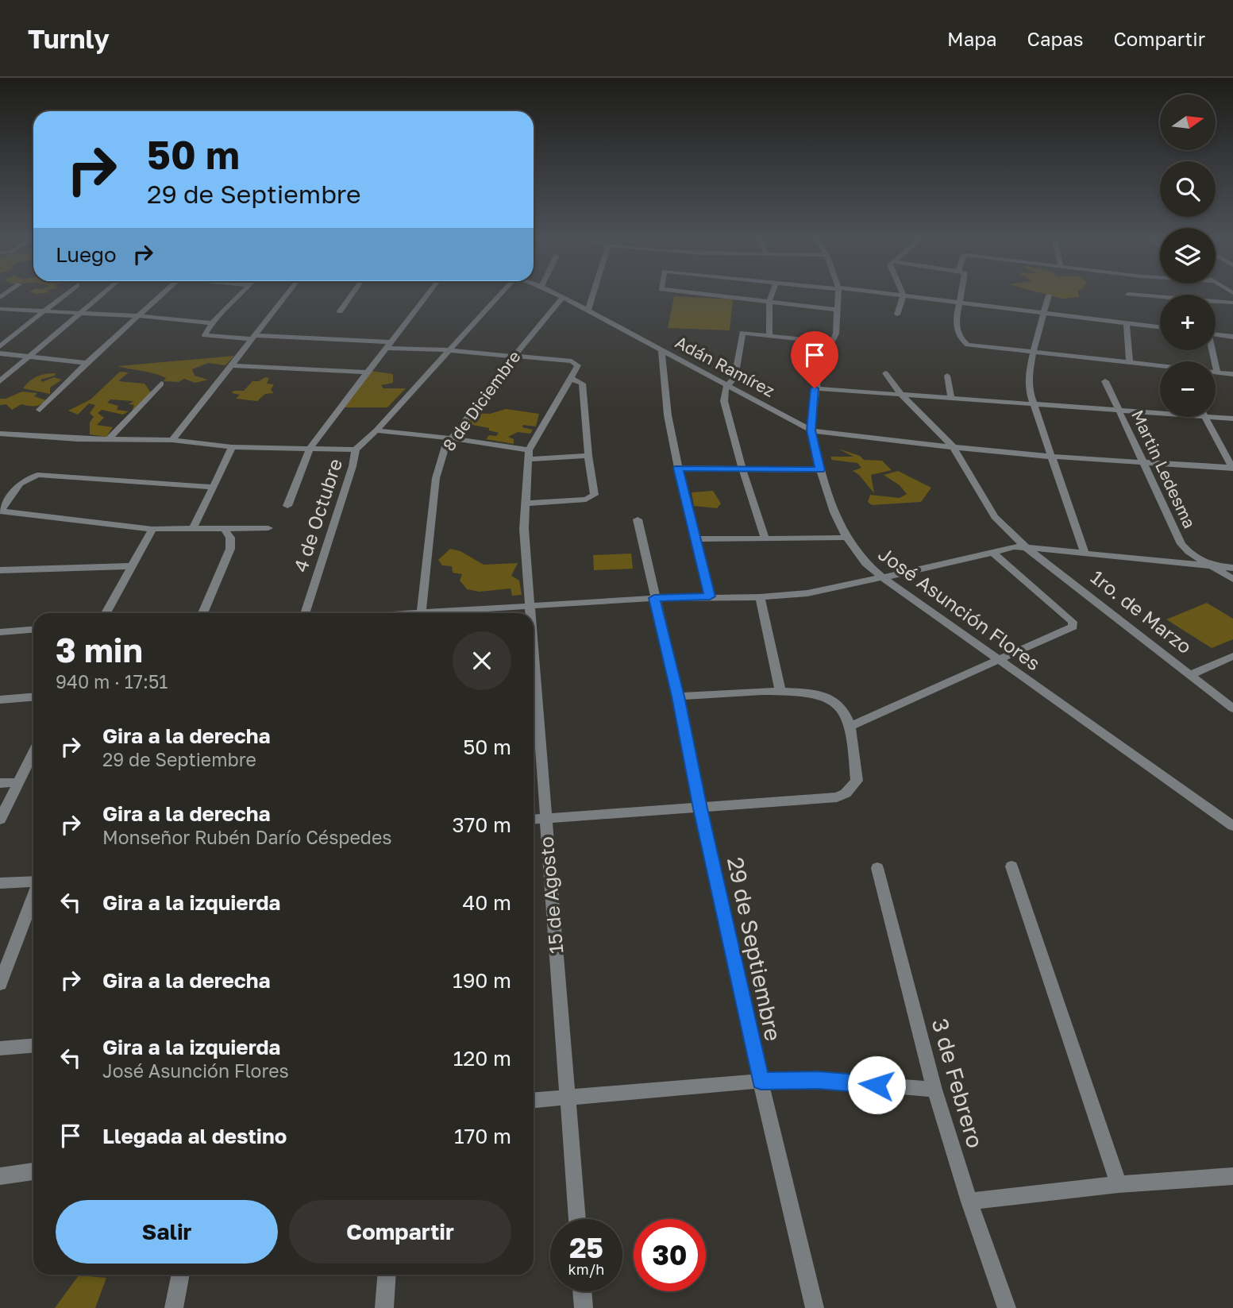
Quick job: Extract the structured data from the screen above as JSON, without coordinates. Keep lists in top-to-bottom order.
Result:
{
  "streets": {
    "street": [
      "Adán Ramírez",
      "8 de Diciembre",
      "Martin Ledesma",
      "4 de Octubre",
      "José Asunción Flores",
      "1ro. de Marzo",
      "15 de Agosto",
      "29 de Septiembre",
      "3 de Febrero"
    ]
  },
  "crossings": [
    ["Adán Ramírez", "8 de Diciembre"],
    ["Adán Ramírez", "José Asunción Flores"]
  ],
  "north": "right",
  "page": {
    "header": "Turnly",
    "nav": ["Mapa", "Capas", "Compartir"],
    "map_buttons": ["+", "−"],
    "turn": ["50 m", "29 de Septiembre"],
    "then": "Luego",
    "heading": ["3 min", "940 m · 17:51"],
    "list": [
      {
        "name": "Gira a la derecha",
        "note": "29 de Septiembre",
        "value": "50 m"
      },
      {
        "name": "Gira a la derecha",
        "note": "Monseñor Rubén Darío Céspedes",
        "value": "370 m"
      },
      {
        "name": "Gira a la izquierda",
        "value": "40 m"
      },
      {
        "name": "Gira a la derecha",
        "value": "190 m"
      },
      {
        "name": "Gira a la izquierda",
        "note": "José Asunción Flores",
        "value": "120 m"
      },
      {
        "name": "Llegada al destino",
        "value": "170 m"
      }
    ],
    "buttons": ["Salir", "Compartir"],
    "speed": "25 km/h",
    "limit": "30"
  }
}
